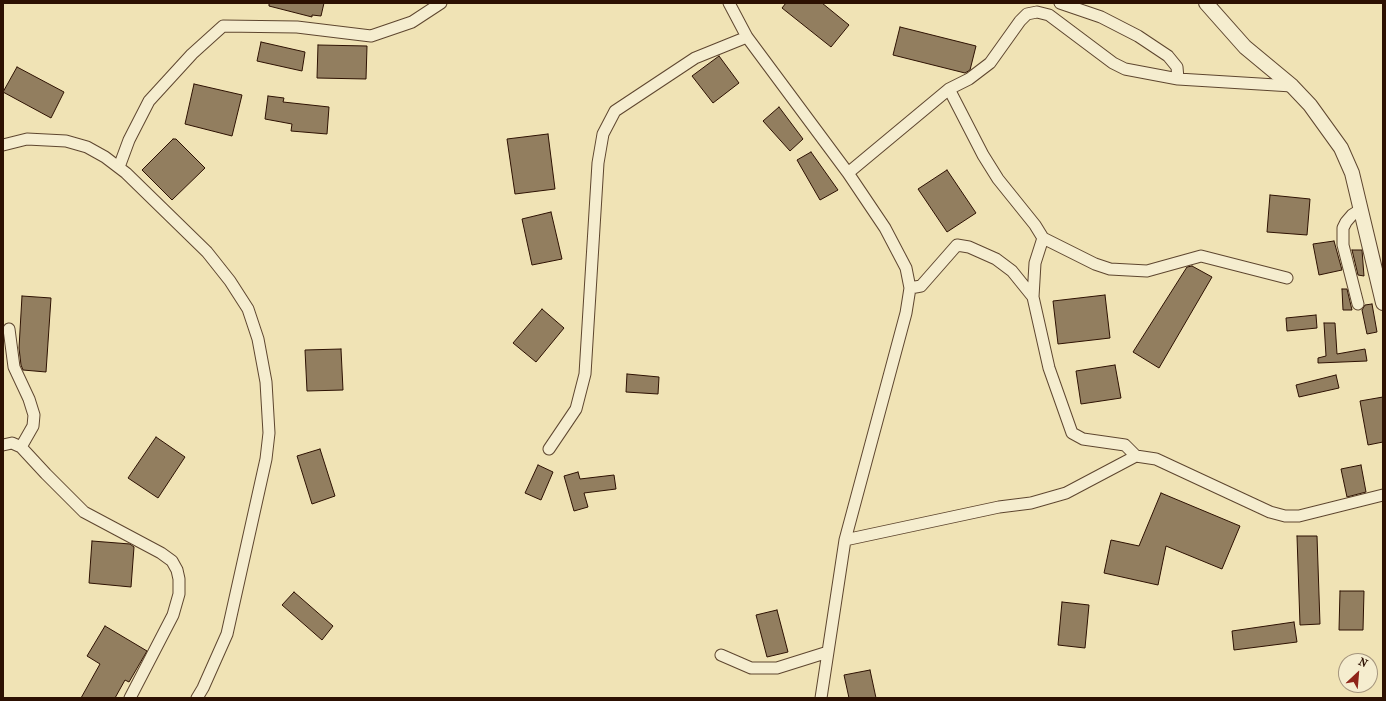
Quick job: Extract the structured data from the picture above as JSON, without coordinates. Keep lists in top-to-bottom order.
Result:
{
  "north": "top right"
}
